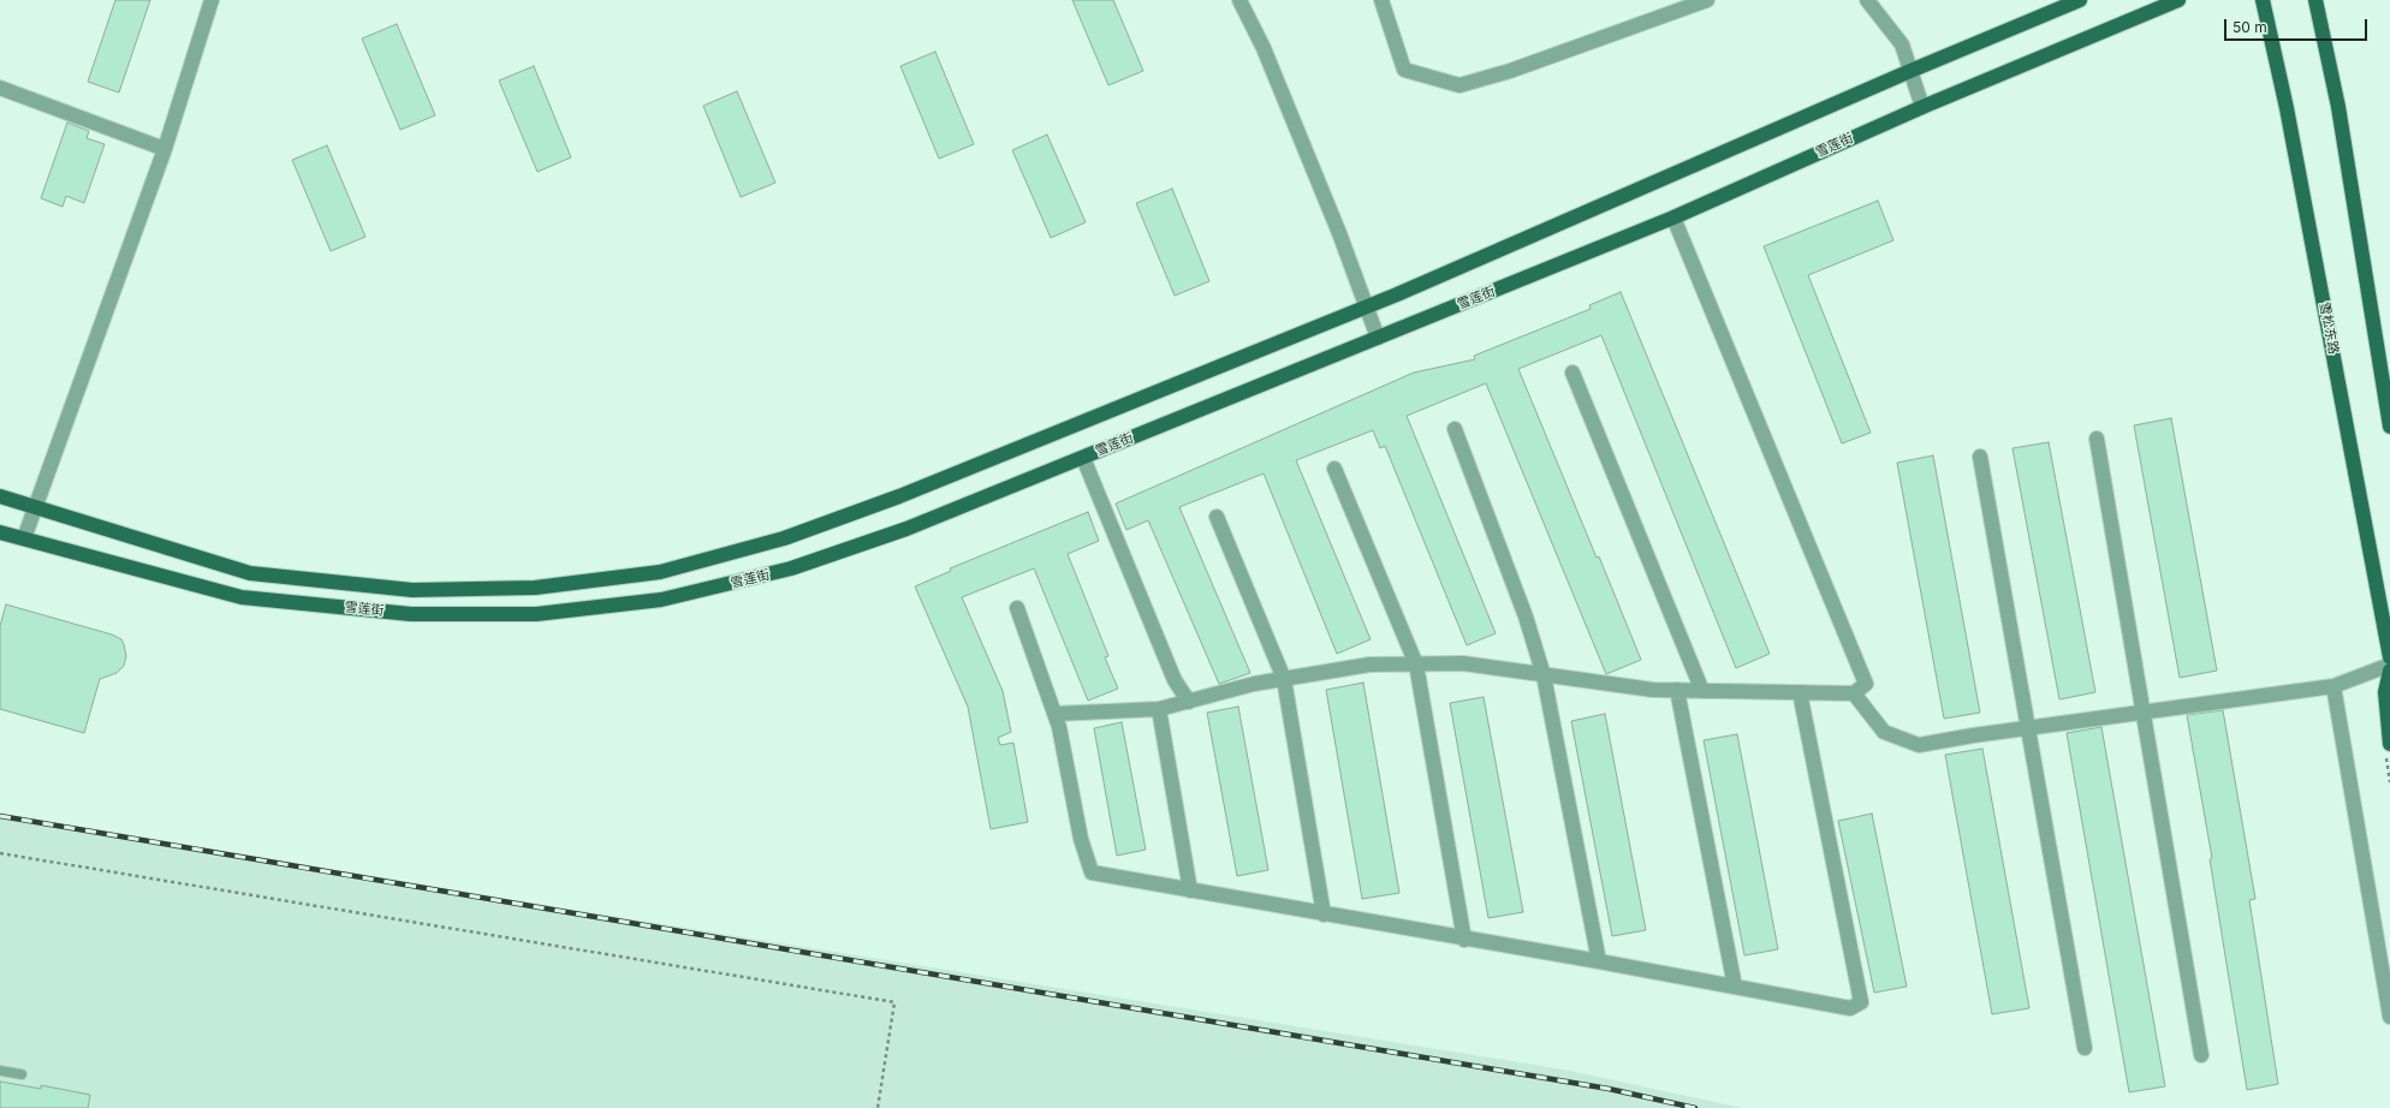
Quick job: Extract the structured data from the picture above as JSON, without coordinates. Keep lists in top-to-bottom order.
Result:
{
  "streets": {
    "main road": ["雪莲街", "雪松东路"]
  },
  "scale_bar": "50 m"
}
